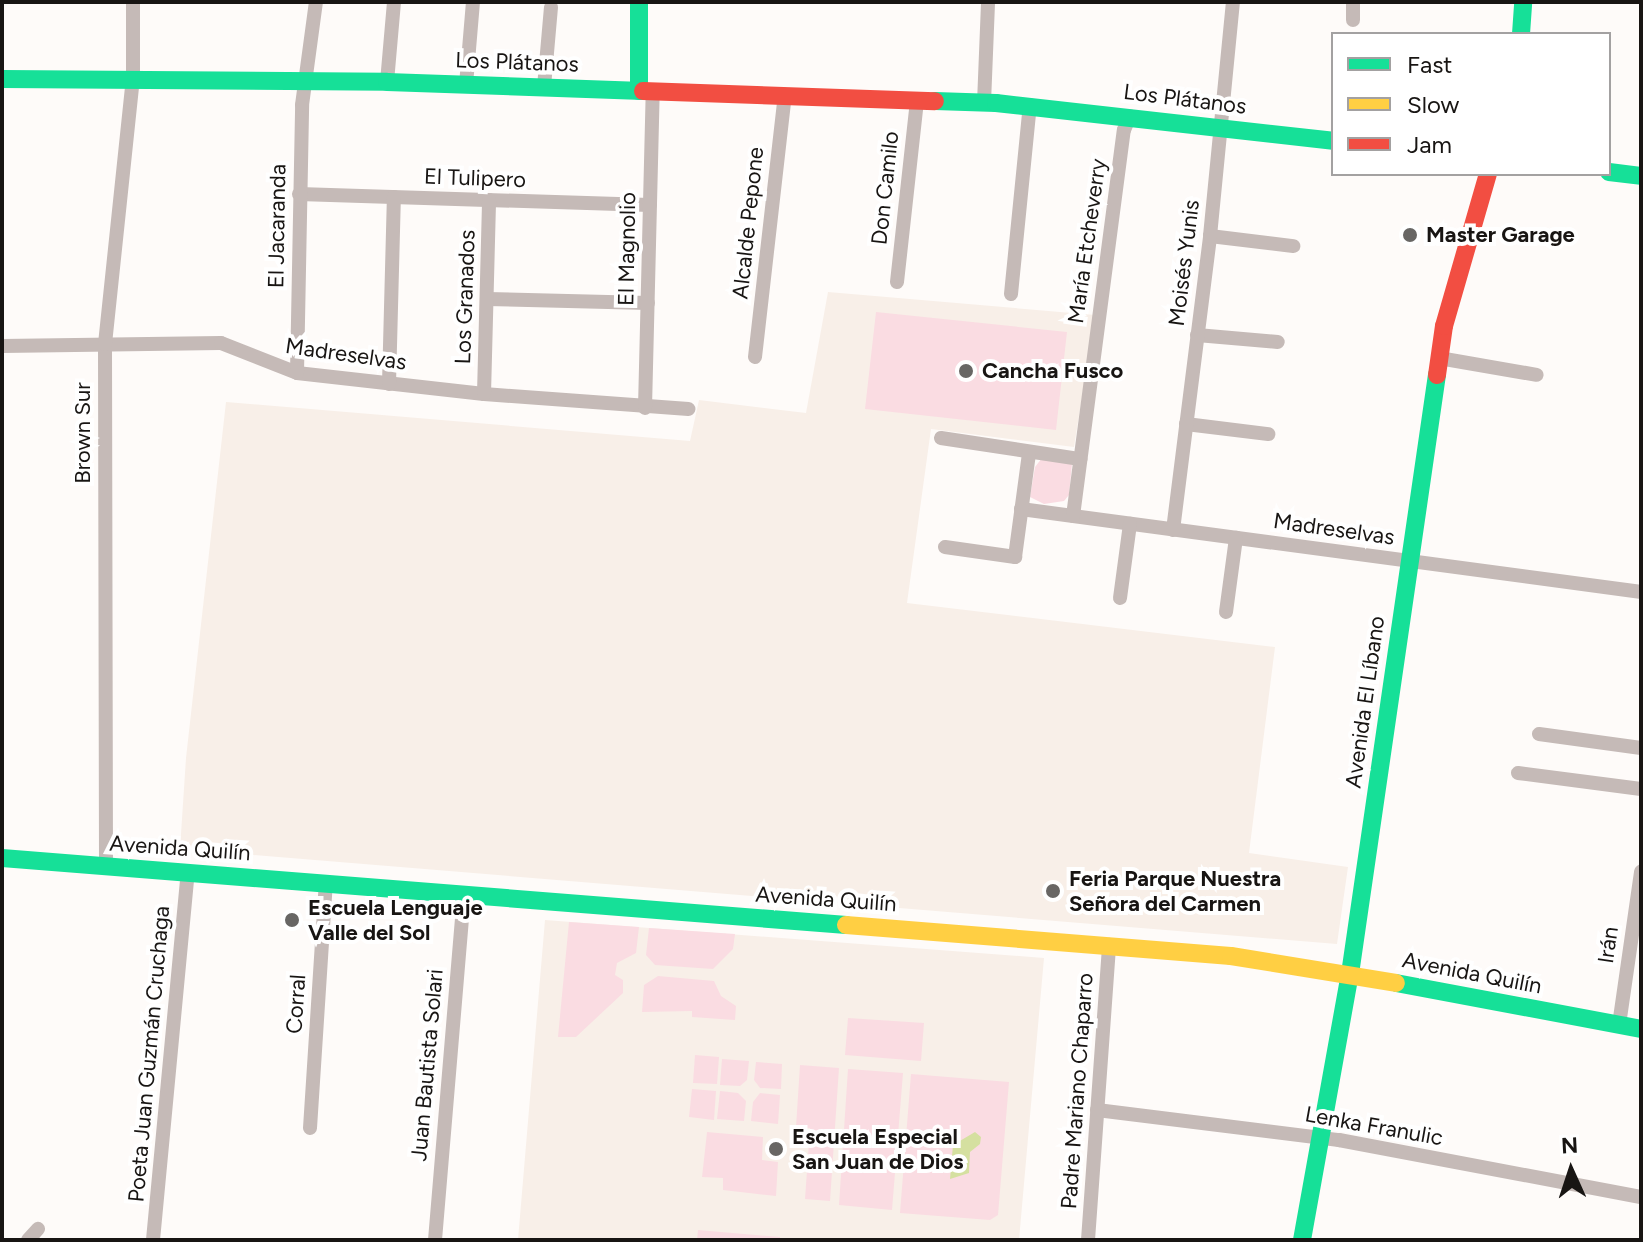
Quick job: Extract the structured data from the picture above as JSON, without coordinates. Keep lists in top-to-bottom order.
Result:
{
  "streets": {
    "main road": ["Los Plátanos", "Avenida El Líbano", "Avenida Quilín"],
    "street": [
      "El Tulipero",
      "Don Camilo",
      "Alcalde Pepone",
      "El Jacaranda",
      "María Etcheverry",
      "El Magnolio",
      "Moisés Yunis",
      "Los Granados",
      "Madreselvas",
      "Brown Sur",
      "Irán",
      "Corral",
      "Poeta Juan Guzmán Cruchaga",
      "Juan Bautista Solari",
      "Padre Mariano Chaparro",
      "Lenka Franulic"
    ]
  },
  "crossings": [
    ["Los Plátanos", "Don Camilo"],
    ["Los Plátanos", "Alcalde Pepone"],
    ["Los Plátanos", "El Jacaranda"],
    ["Los Plátanos", "María Etcheverry"],
    ["Los Plátanos", "El Magnolio"],
    ["Los Plátanos", "Moisés Yunis"],
    ["Los Plátanos", "Brown Sur"],
    ["El Tulipero", "El Jacaranda"],
    ["El Tulipero", "El Magnolio"],
    ["El Tulipero", "Los Granados"],
    ["El Jacaranda", "Madreselvas"],
    ["María Etcheverry", "Madreselvas"],
    ["El Magnolio", "Madreselvas"],
    ["Moisés Yunis", "Madreselvas"],
    ["Los Granados", "Madreselvas"],
    ["Madreselvas", "Brown Sur"],
    ["Madreselvas", "Avenida El Líbano"],
    ["Brown Sur", "Avenida Quilín"],
    ["Avenida El Líbano", "Avenida Quilín"],
    ["Avenida El Líbano", "Lenka Franulic"],
    ["Avenida Quilín", "Irán"],
    ["Avenida Quilín", "Corral"],
    ["Avenida Quilín", "Poeta Juan Guzmán Cruchaga"],
    ["Avenida Quilín", "Juan Bautista Solari"],
    ["Avenida Quilín", "Padre Mariano Chaparro"],
    ["Padre Mariano Chaparro", "Lenka Franulic"]
  ],
  "places": [
    "Master Garage",
    "Cancha Fusco",
    "Feria Parque Nuestra Señora del Carmen",
    "Escuela Lenguaje Valle del Sol",
    "Escuela Especial San Juan de Dios"
  ],
  "legend": ["Fast", "Slow", "Jam"],
  "north": "top"
}
